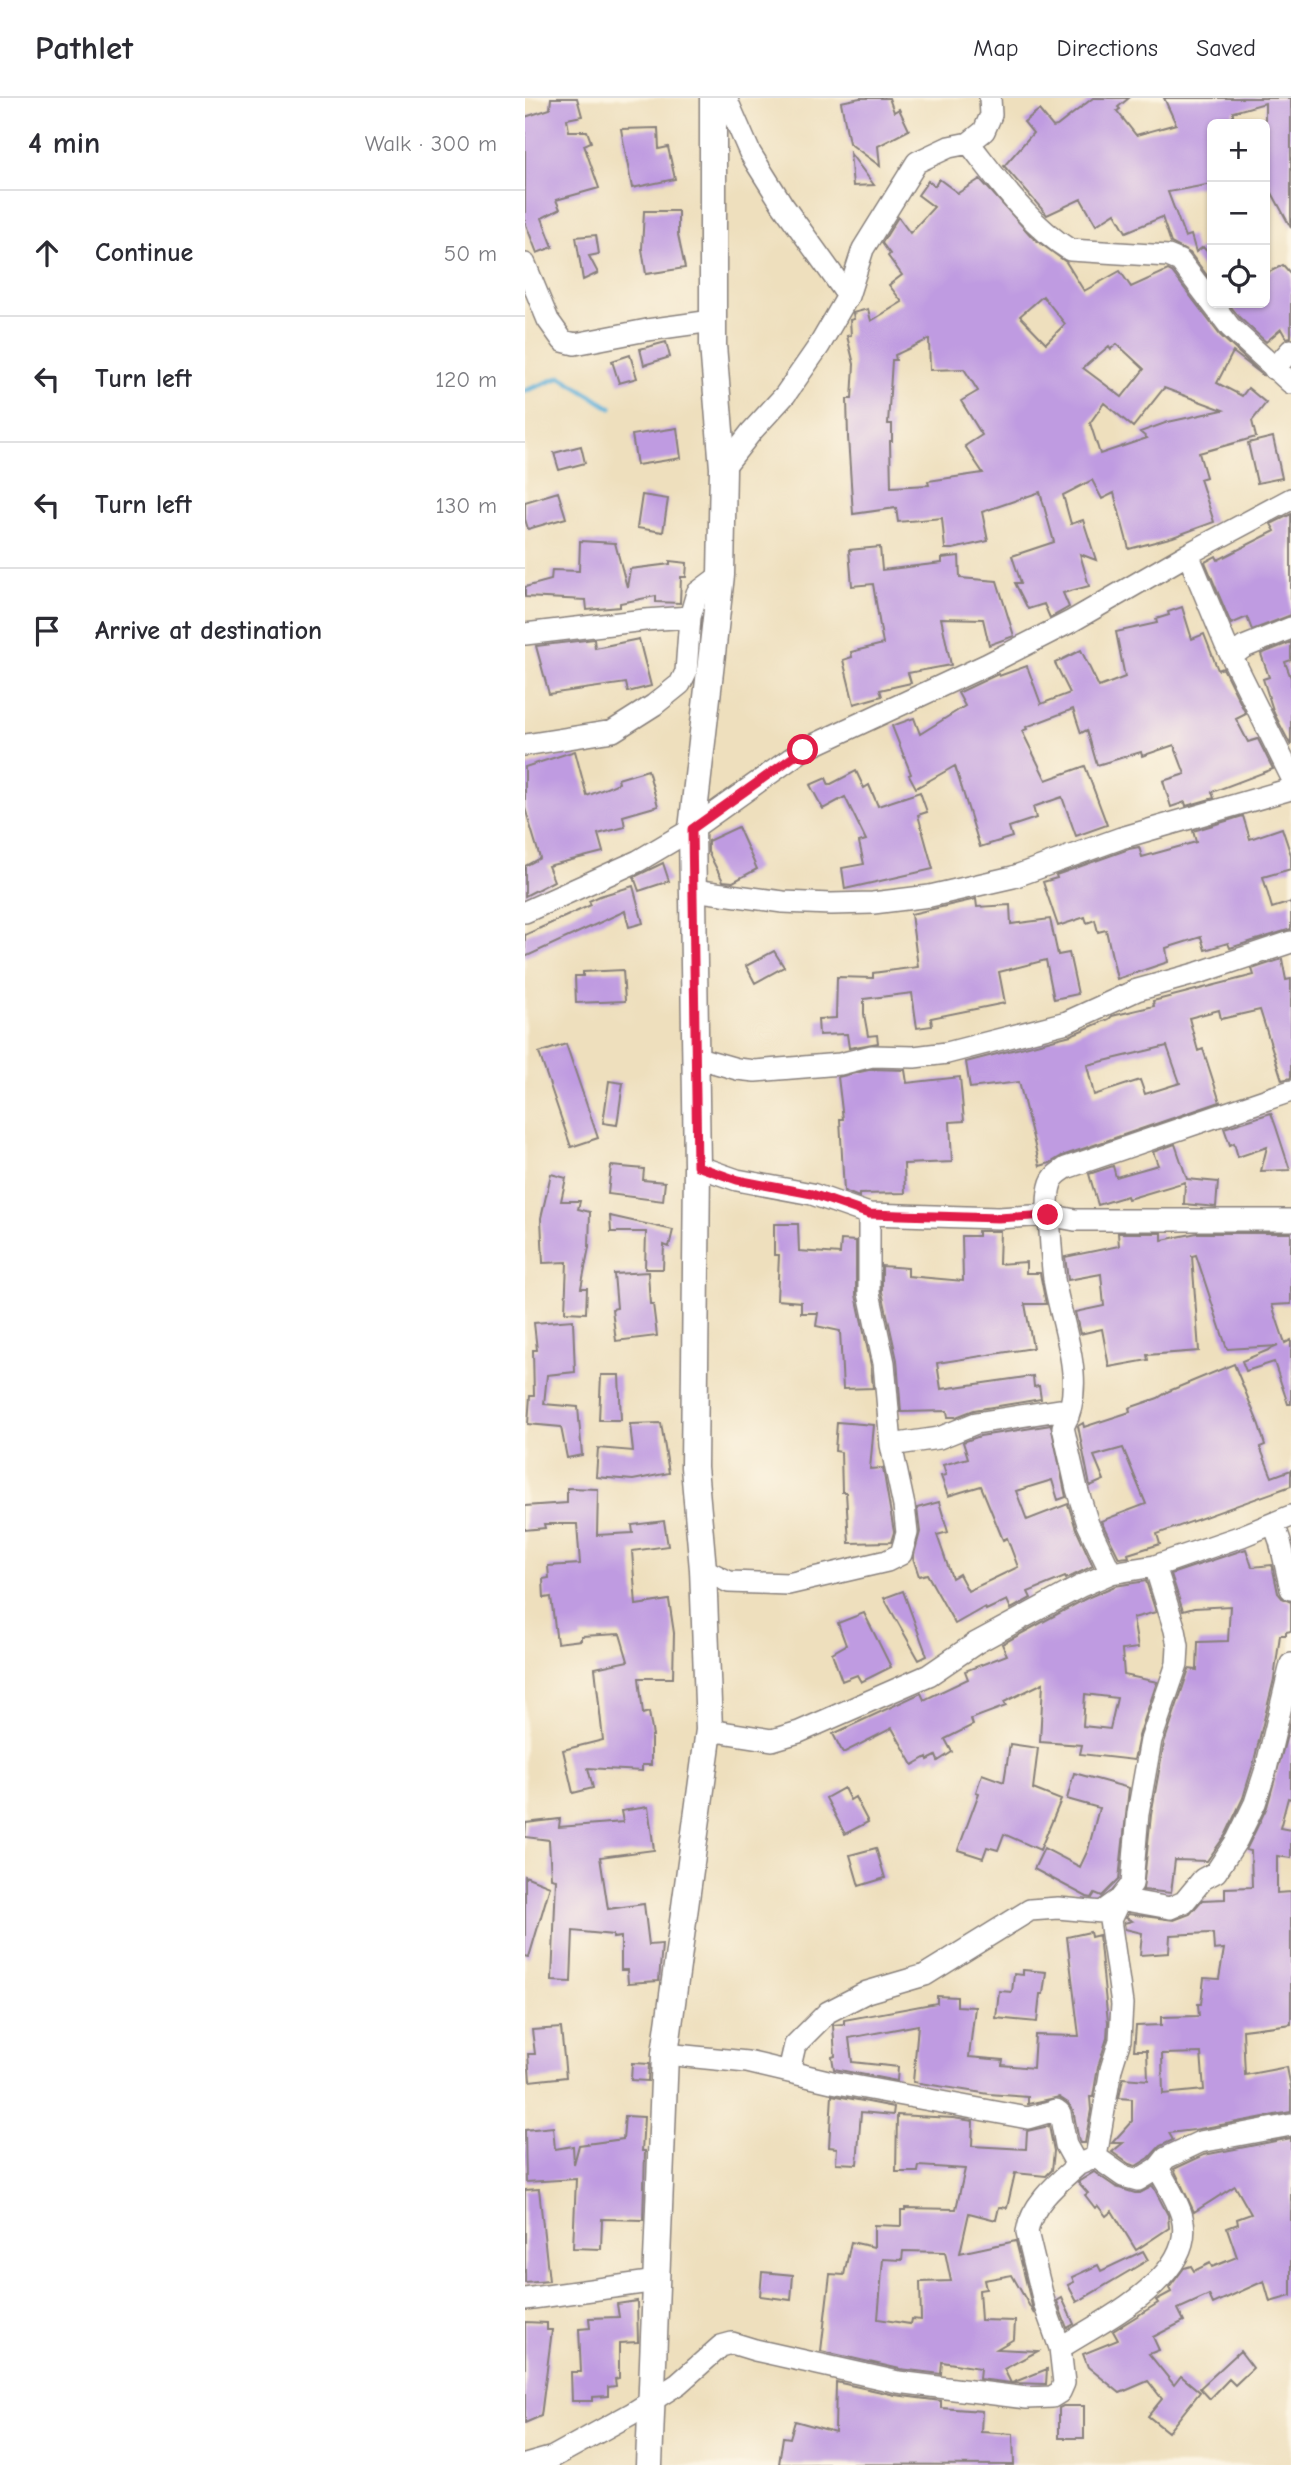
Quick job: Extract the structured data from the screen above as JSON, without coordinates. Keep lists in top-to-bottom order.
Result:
{
  "page": {
    "header": "Pathlet",
    "nav": ["Map", "Directions", "Saved"],
    "heading": ["4 min", "Walk · 300 m"],
    "map_buttons": ["+", "−"],
    "list": [
      ["Continue", "50 m"],
      ["Turn left", "120 m"],
      ["Turn left", "130 m"],
      "Arrive at destination"
    ]
  }
}
